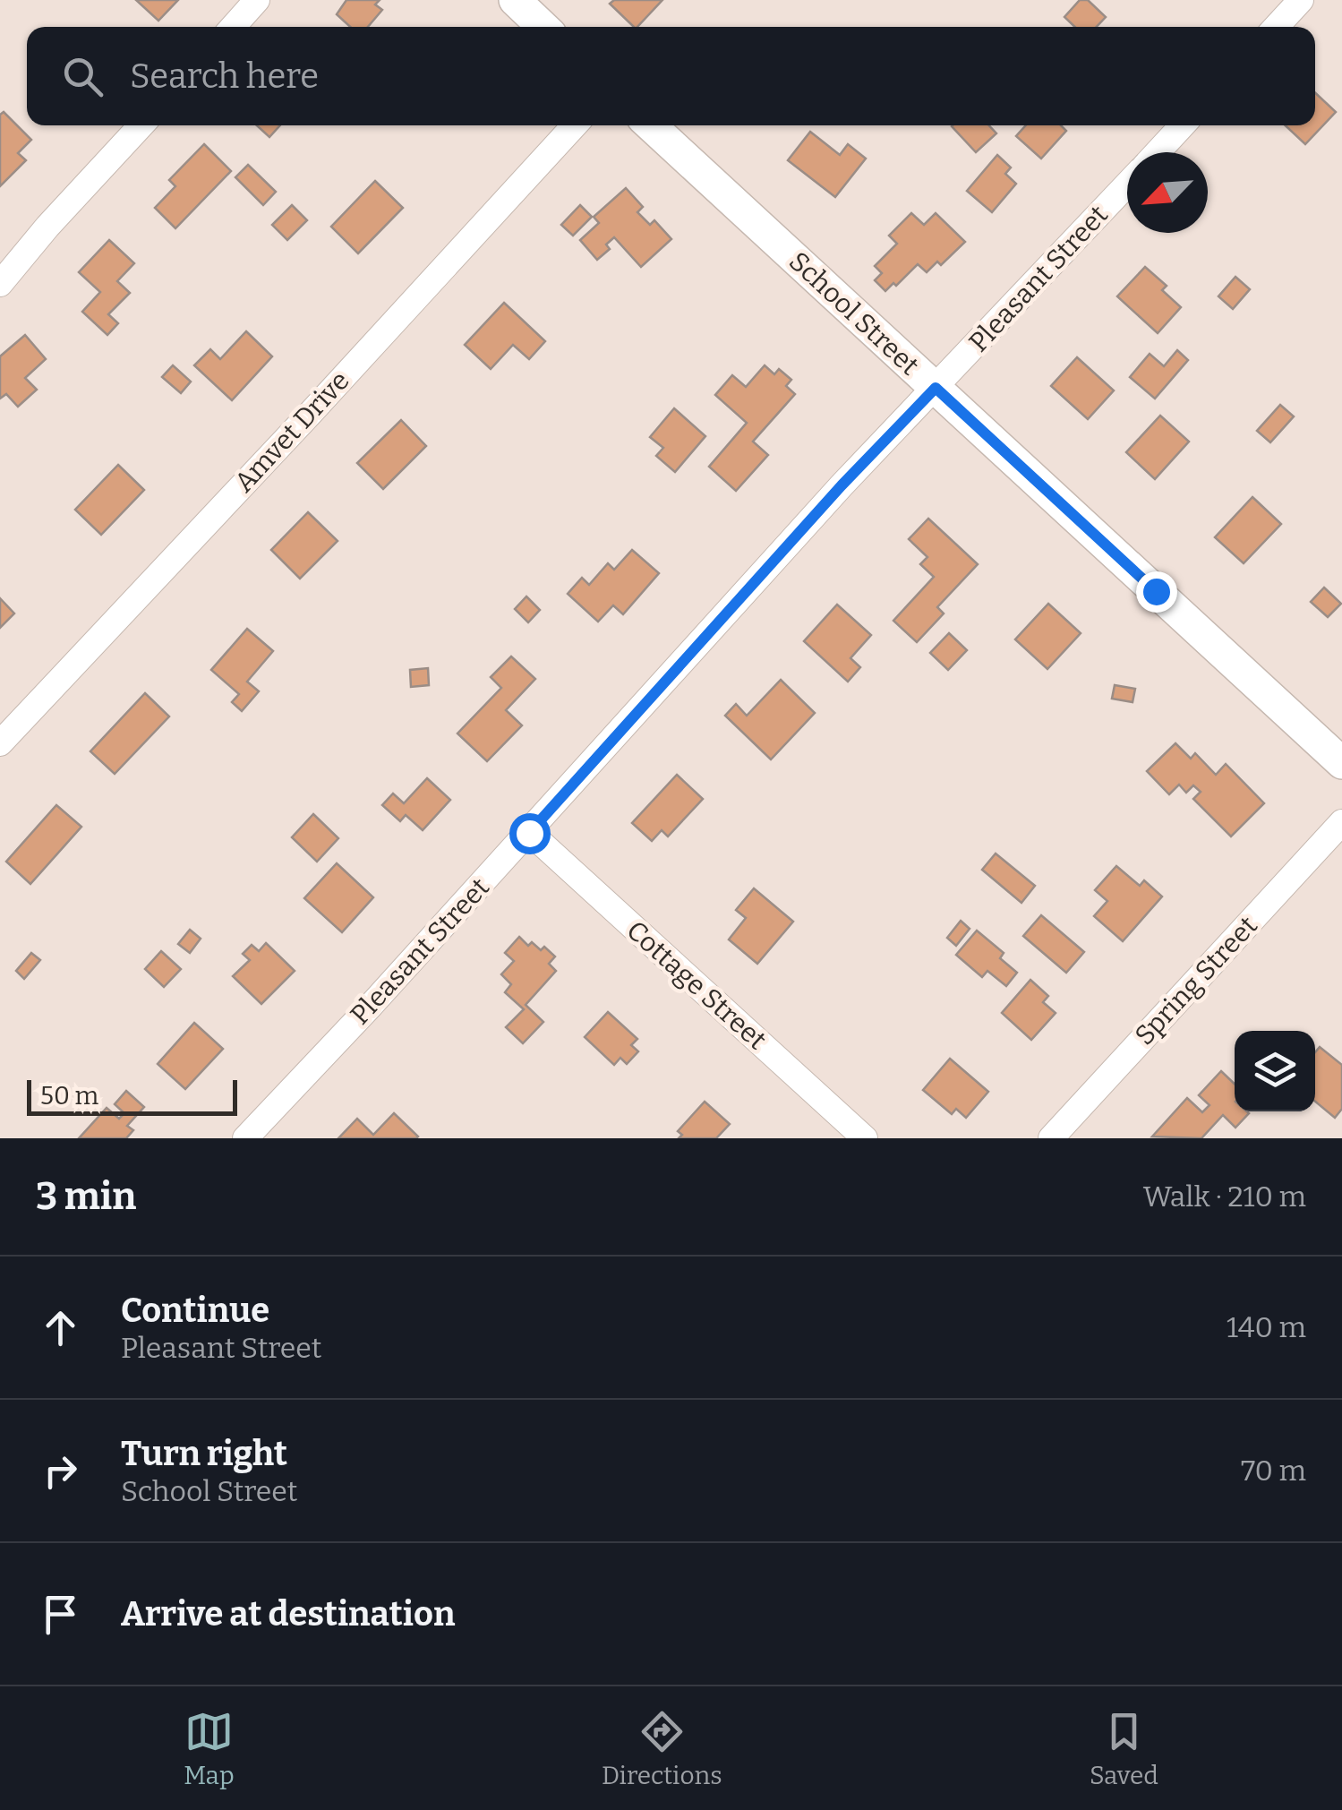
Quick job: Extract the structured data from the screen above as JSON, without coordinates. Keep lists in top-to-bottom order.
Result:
{
  "streets": {
    "street": [
      "Pleasant Street",
      "School Street",
      "Amvet Drive",
      "Spring Street",
      "Cottage Street"
    ]
  },
  "crossings": [
    ["Pleasant Street", "School Street"],
    ["Pleasant Street", "Cottage Street"]
  ],
  "scale_bar": "50 m",
  "north": "bottom left",
  "page": {
    "search": "Search here",
    "scale": "50 m",
    "heading": ["3 min", "Walk · 210 m"],
    "list": [
      ["Continue", "Pleasant Street", "140 m"],
      ["Turn right", "School Street", "70 m"],
      "Arrive at destination"
    ],
    "nav": ["Map", "Directions", "Saved"]
  }
}
